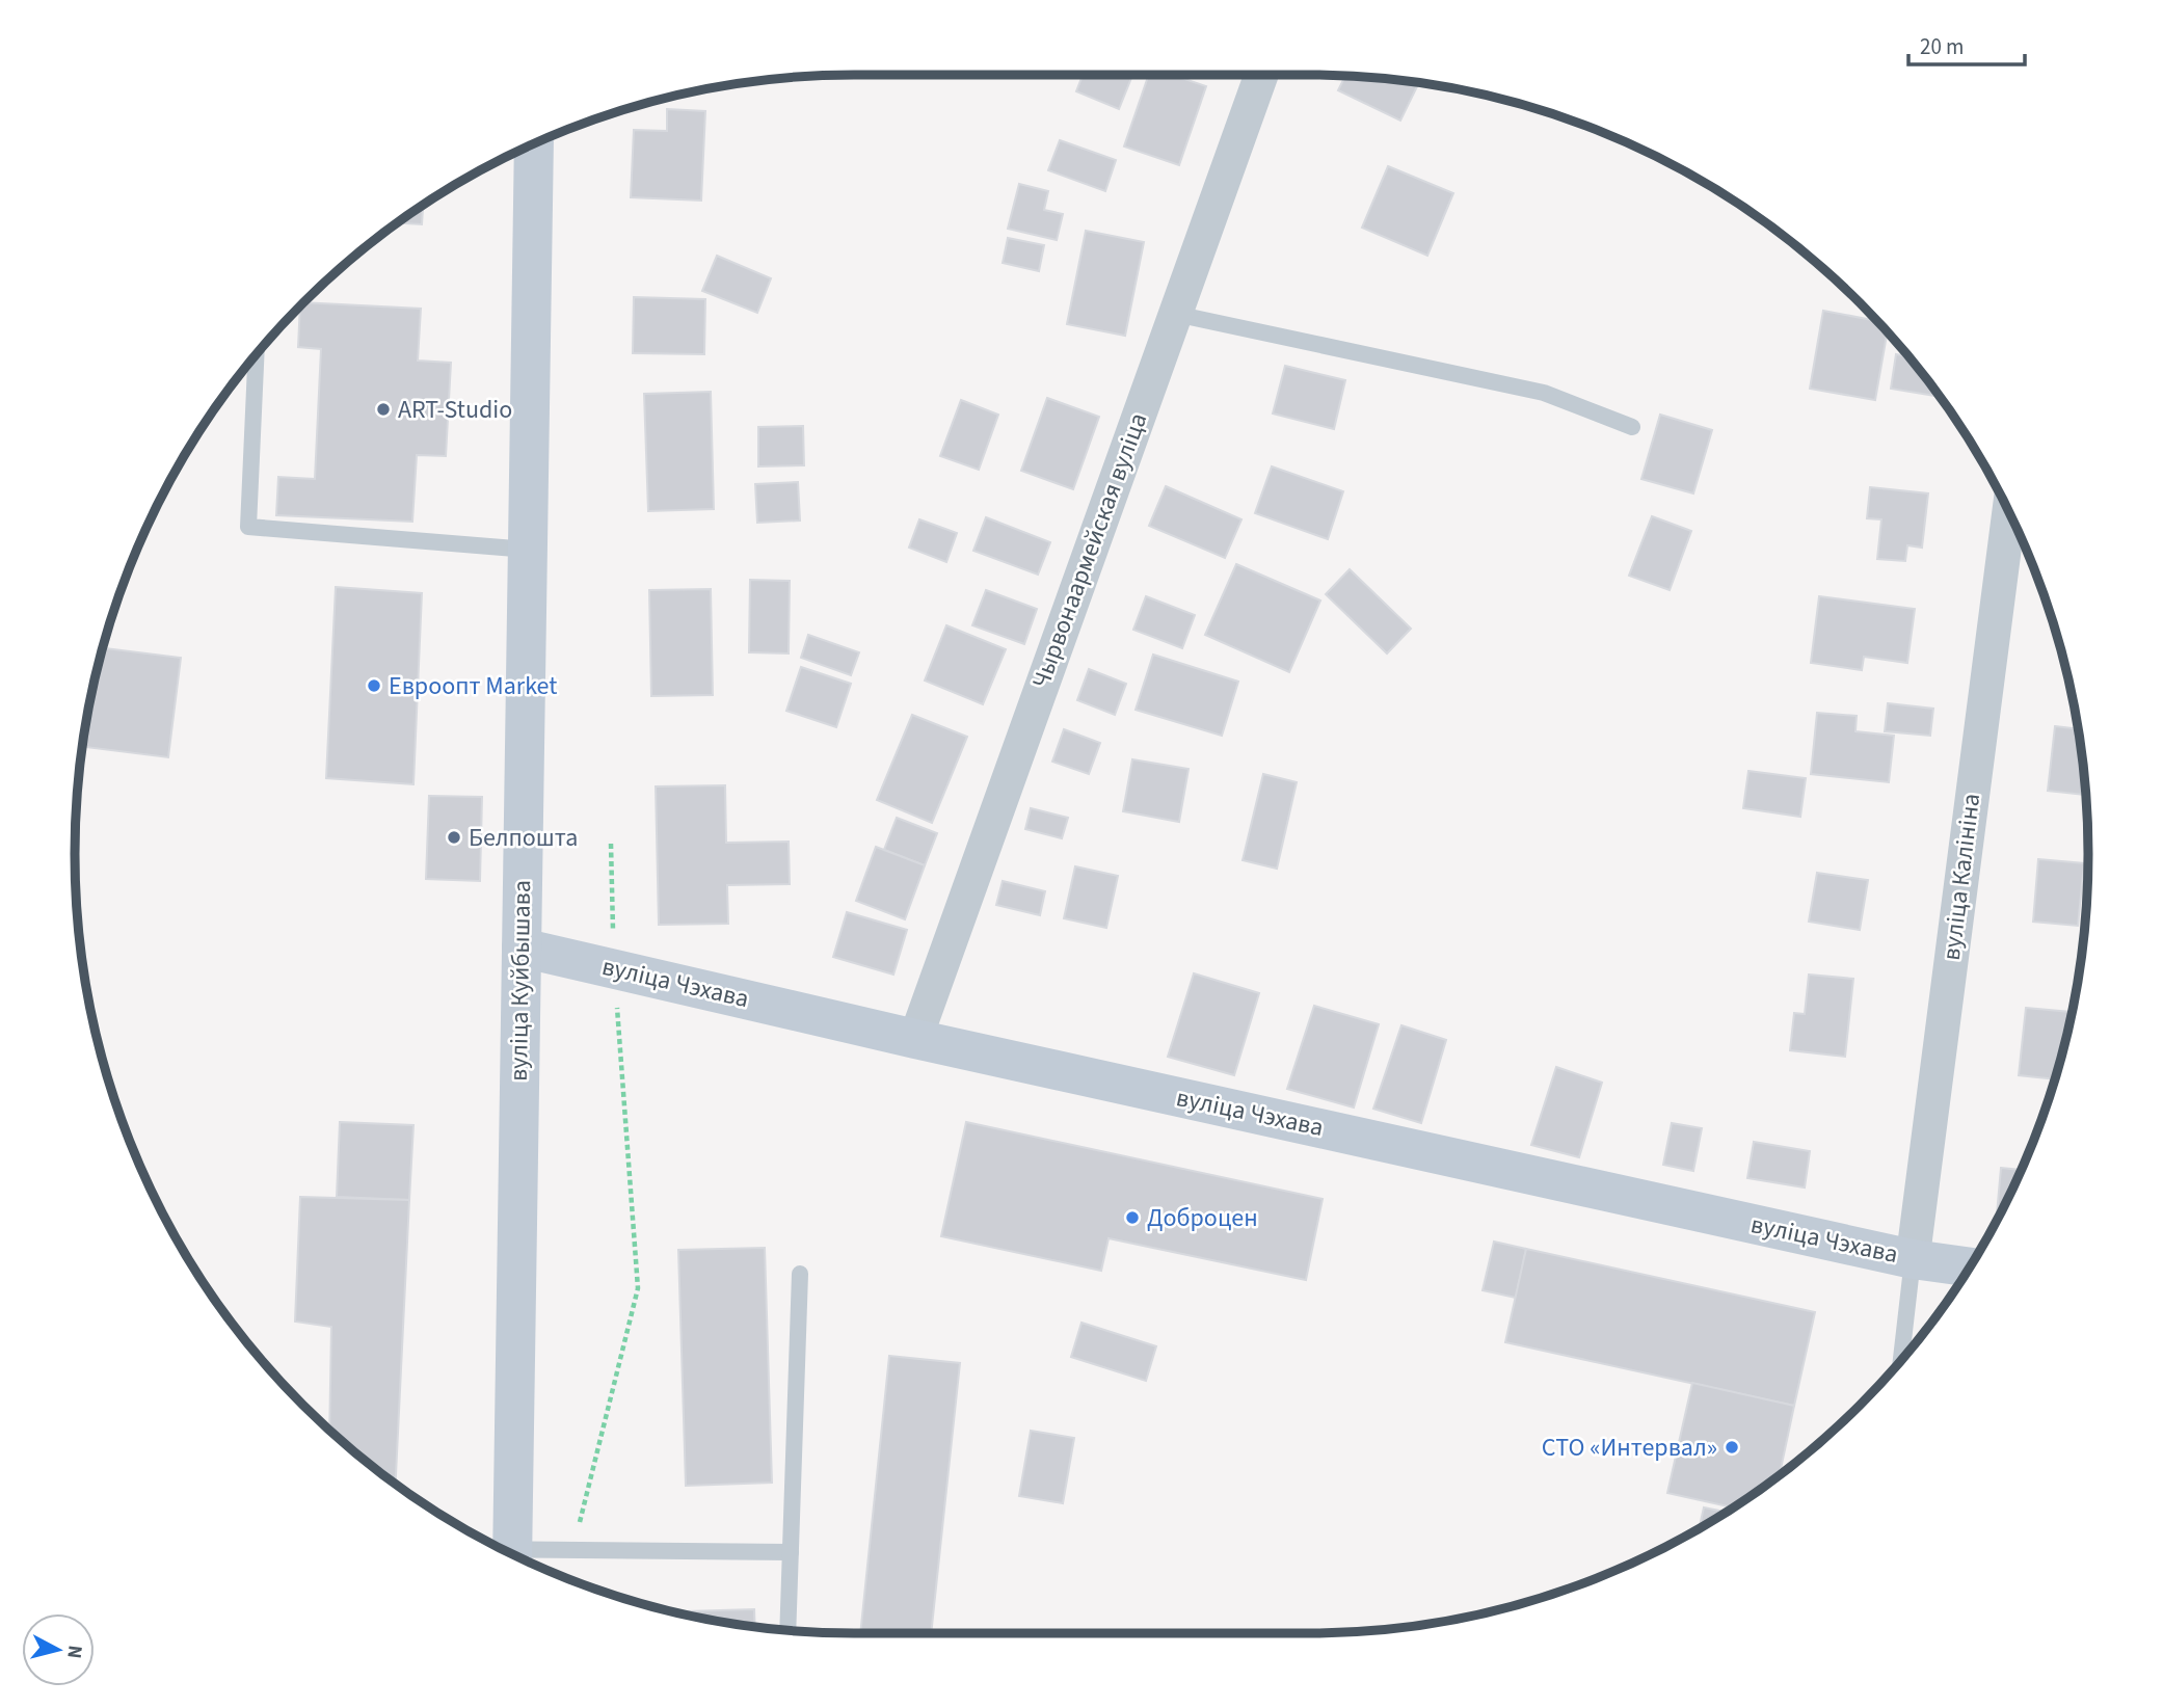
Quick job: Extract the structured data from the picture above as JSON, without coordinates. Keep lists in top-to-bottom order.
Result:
{
  "streets": {
    "street": [
      "Чырвонаармейская вуліца",
      "вуліца Калініна",
      "вуліца Куйбышава",
      "вуліца Чэхава"
    ]
  },
  "crossings": [
    ["Чырвонаармейская вуліца", "вуліца Чэхава"],
    ["вуліца Калініна", "вуліца Чэхава"],
    ["вуліца Куйбышава", "вуліца Чэхава"]
  ],
  "places": [
    "ART-Studio",
    "Евроопт Market",
    "Белпошта",
    "Доброцен",
    "СТО «Интервал»"
  ],
  "scale_bar": "20 m",
  "north": "right"
}
